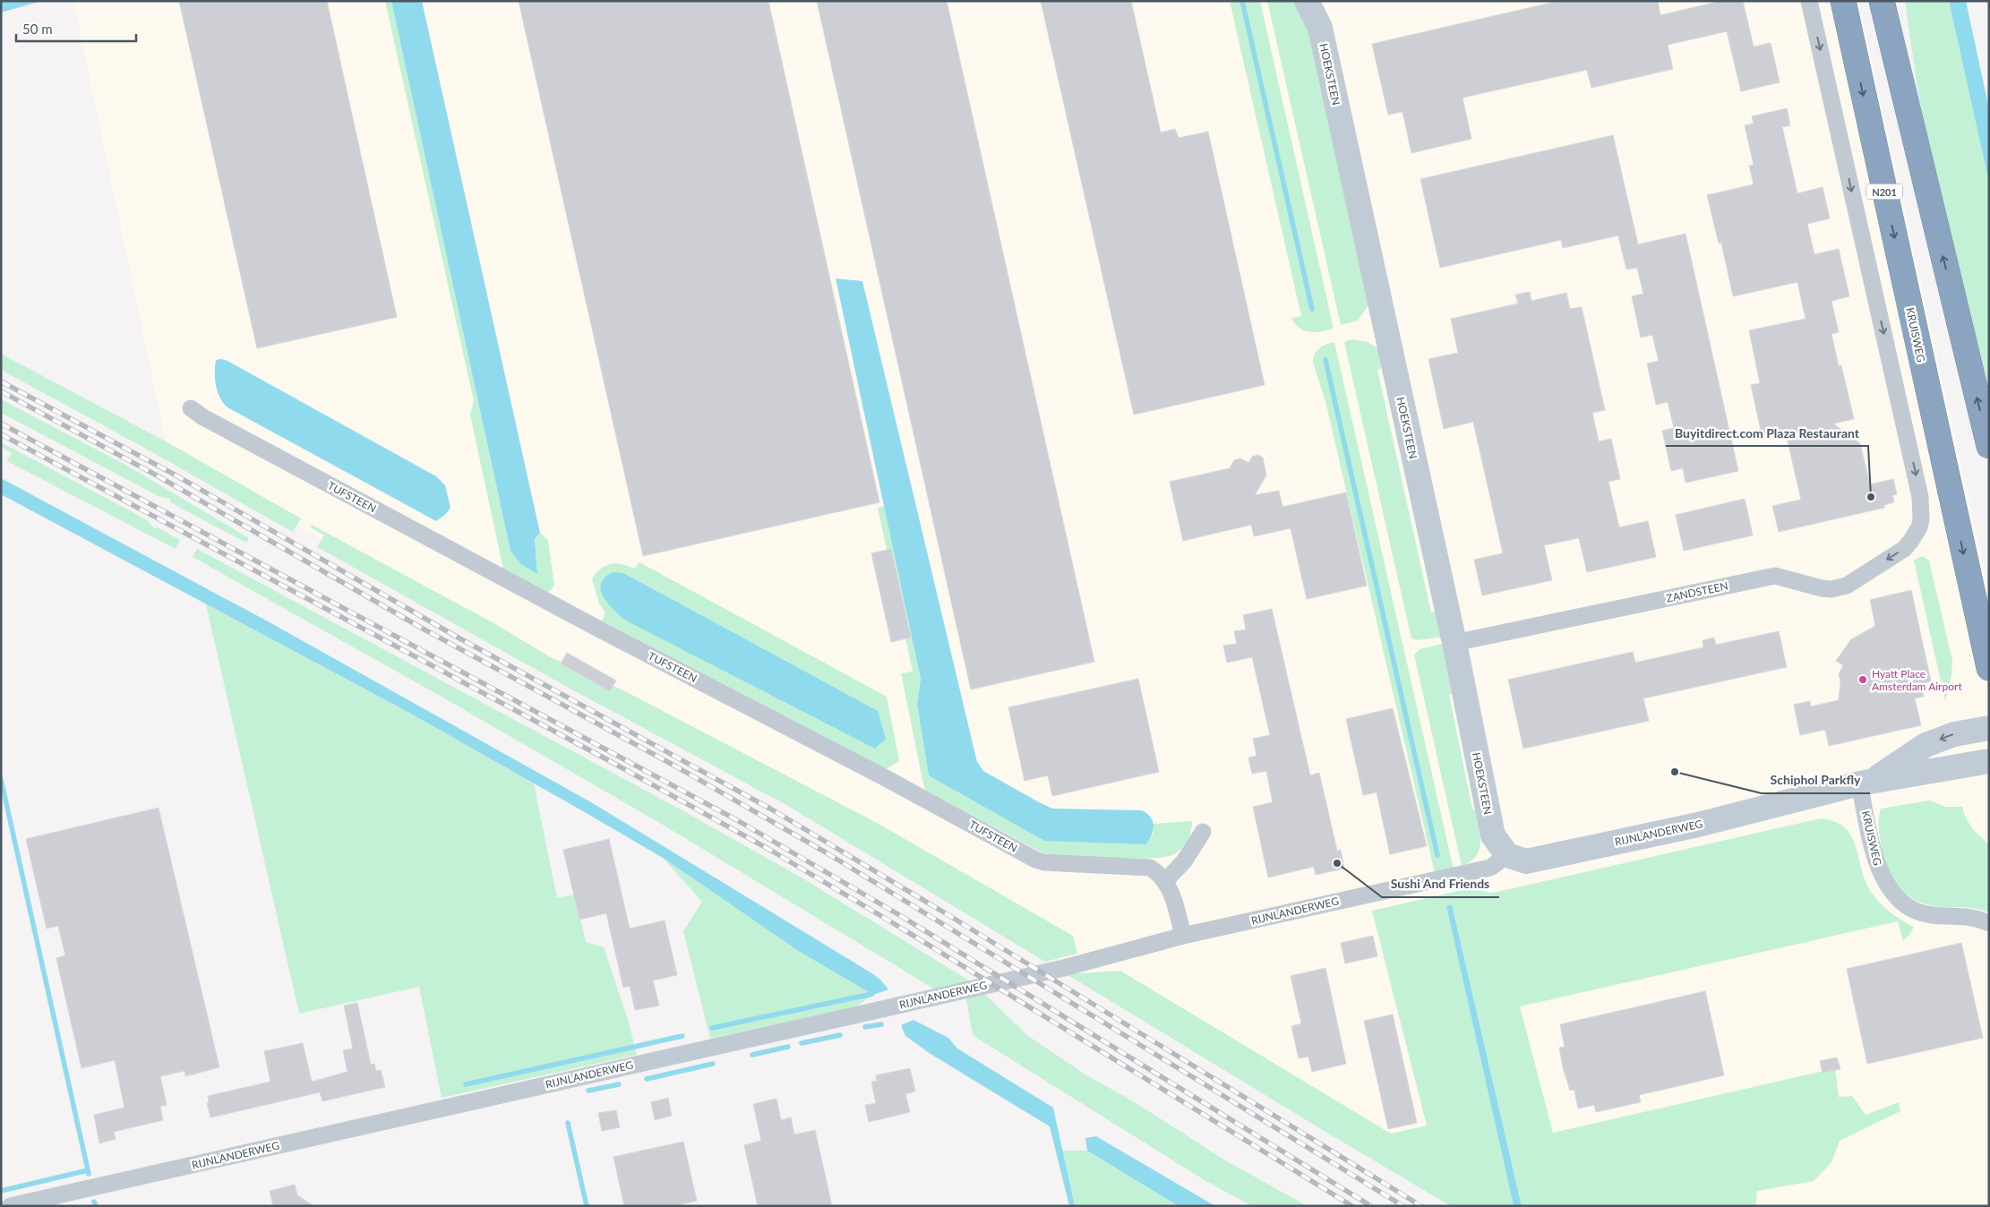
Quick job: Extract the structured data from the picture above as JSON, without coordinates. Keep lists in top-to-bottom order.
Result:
{
  "streets": {
    "highway": ["N201", "KRUISWEG"],
    "street": [
      "HOEKSTEEN",
      "TUFSTEEN",
      "ZANDSTEEN",
      "RIJNLANDERWEG"
    ]
  },
  "crossings": [
    ["HOEKSTEEN", "ZANDSTEEN"],
    ["HOEKSTEEN", "RIJNLANDERWEG"],
    ["KRUISWEG", "RIJNLANDERWEG"],
    ["TUFSTEEN", "RIJNLANDERWEG"]
  ],
  "places": [
    "Buyitdirect.com Plaza Restaurant",
    "Hyatt Place Amsterdam Airport",
    "Schiphol Parkfly",
    "Sushi And Friends"
  ],
  "scale_bar": "50 m"
}
